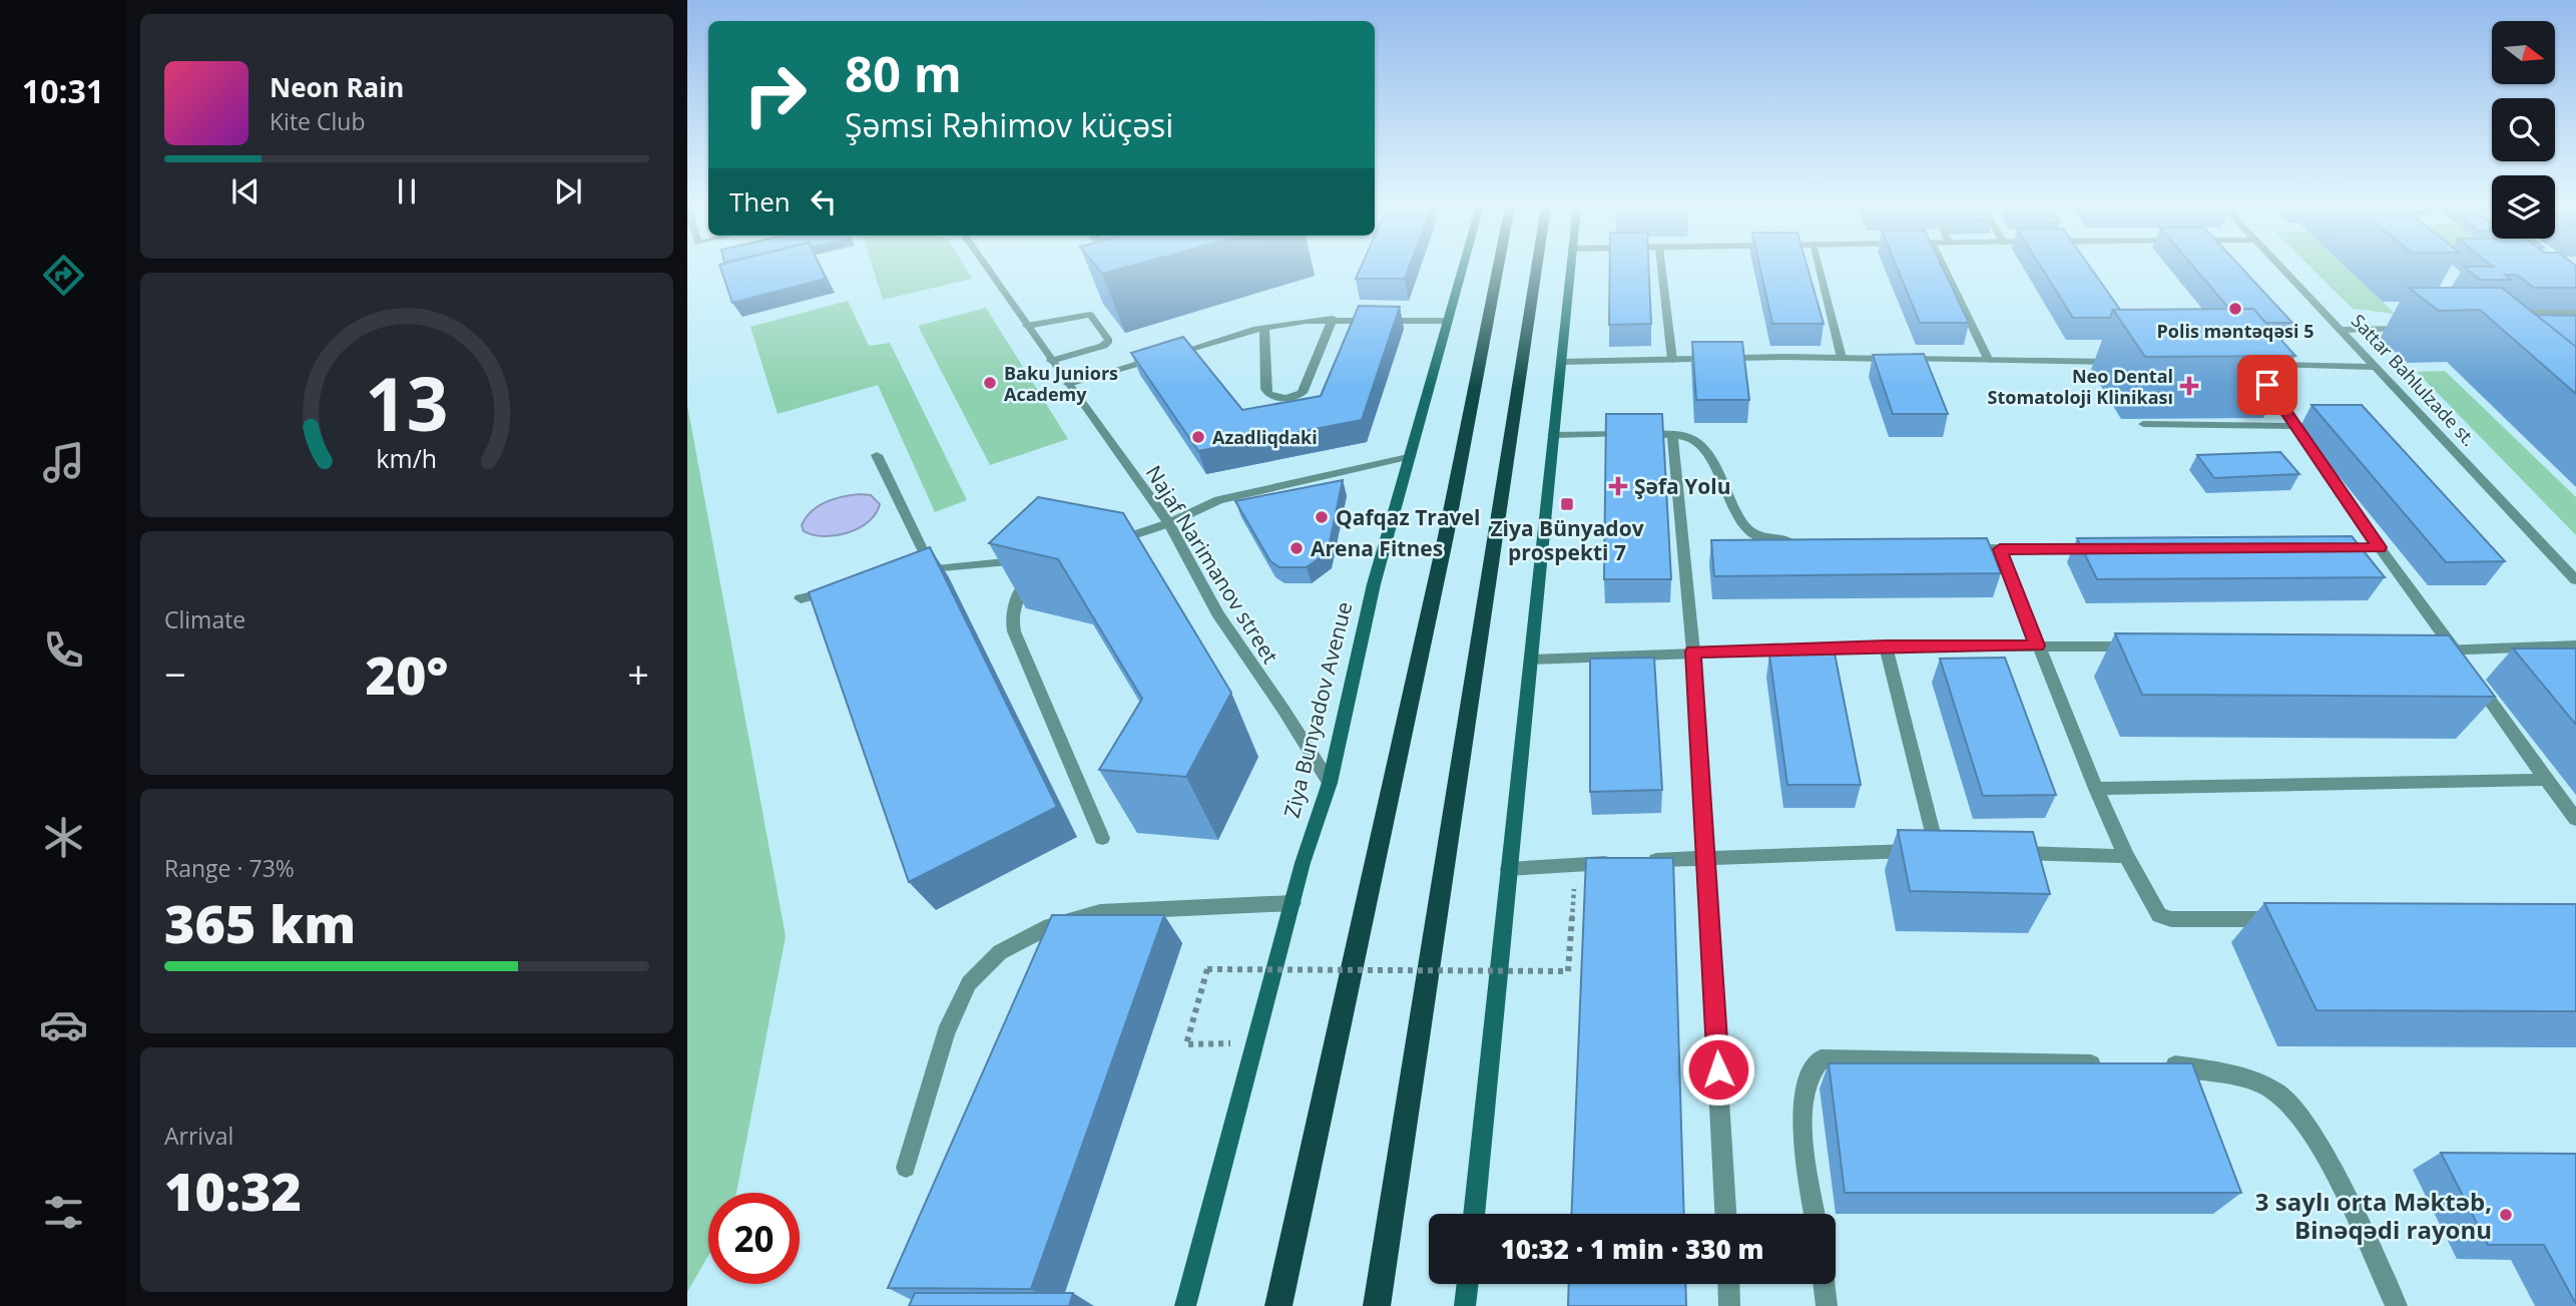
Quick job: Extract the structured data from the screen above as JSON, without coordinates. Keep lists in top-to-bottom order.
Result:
{
  "streets": {
    "main road": ["Ziya Bunyadov Avenue"],
    "street": ["Sattar Bahlulzade st.", "Najaf Narimanov street"]
  },
  "crossings": [
    ["Najaf Narimanov street", "Ziya Bunyadov Avenue"]
  ],
  "places": {
    "other": [
      "Polis məntəqəsi 5",
      "Baku Juniors Academy",
      "Azadliqdaki",
      "Qafqaz Travel",
      "Arena Fitnes",
      "3 saylı orta Məktəb, Binəqədi rayonu"
    ],
    "health": ["Neo Dental Stomatoloji Klinikası", "Şəfa Yolu"],
    "transit": ["Ziya Bünyadov prospekti 7"]
  },
  "north": "right",
  "page": {
    "tabs": "10:31",
    "turn": ["80 m", "Şəmsi Rəhimov küçəsi"],
    "song": ["Neon Rain", "Kite Club"],
    "then": "Then",
    "tile": [
      "Climate",
      ["Range · 73%", "365 km"],
      ["Arrival", "10:32"]
    ],
    "heat": ["−", "20°", "+"],
    "limit": "20",
    "trip": "10:32 · 1 min · 330 m",
    "gauge": ["13", "km/h"]
  }
}
